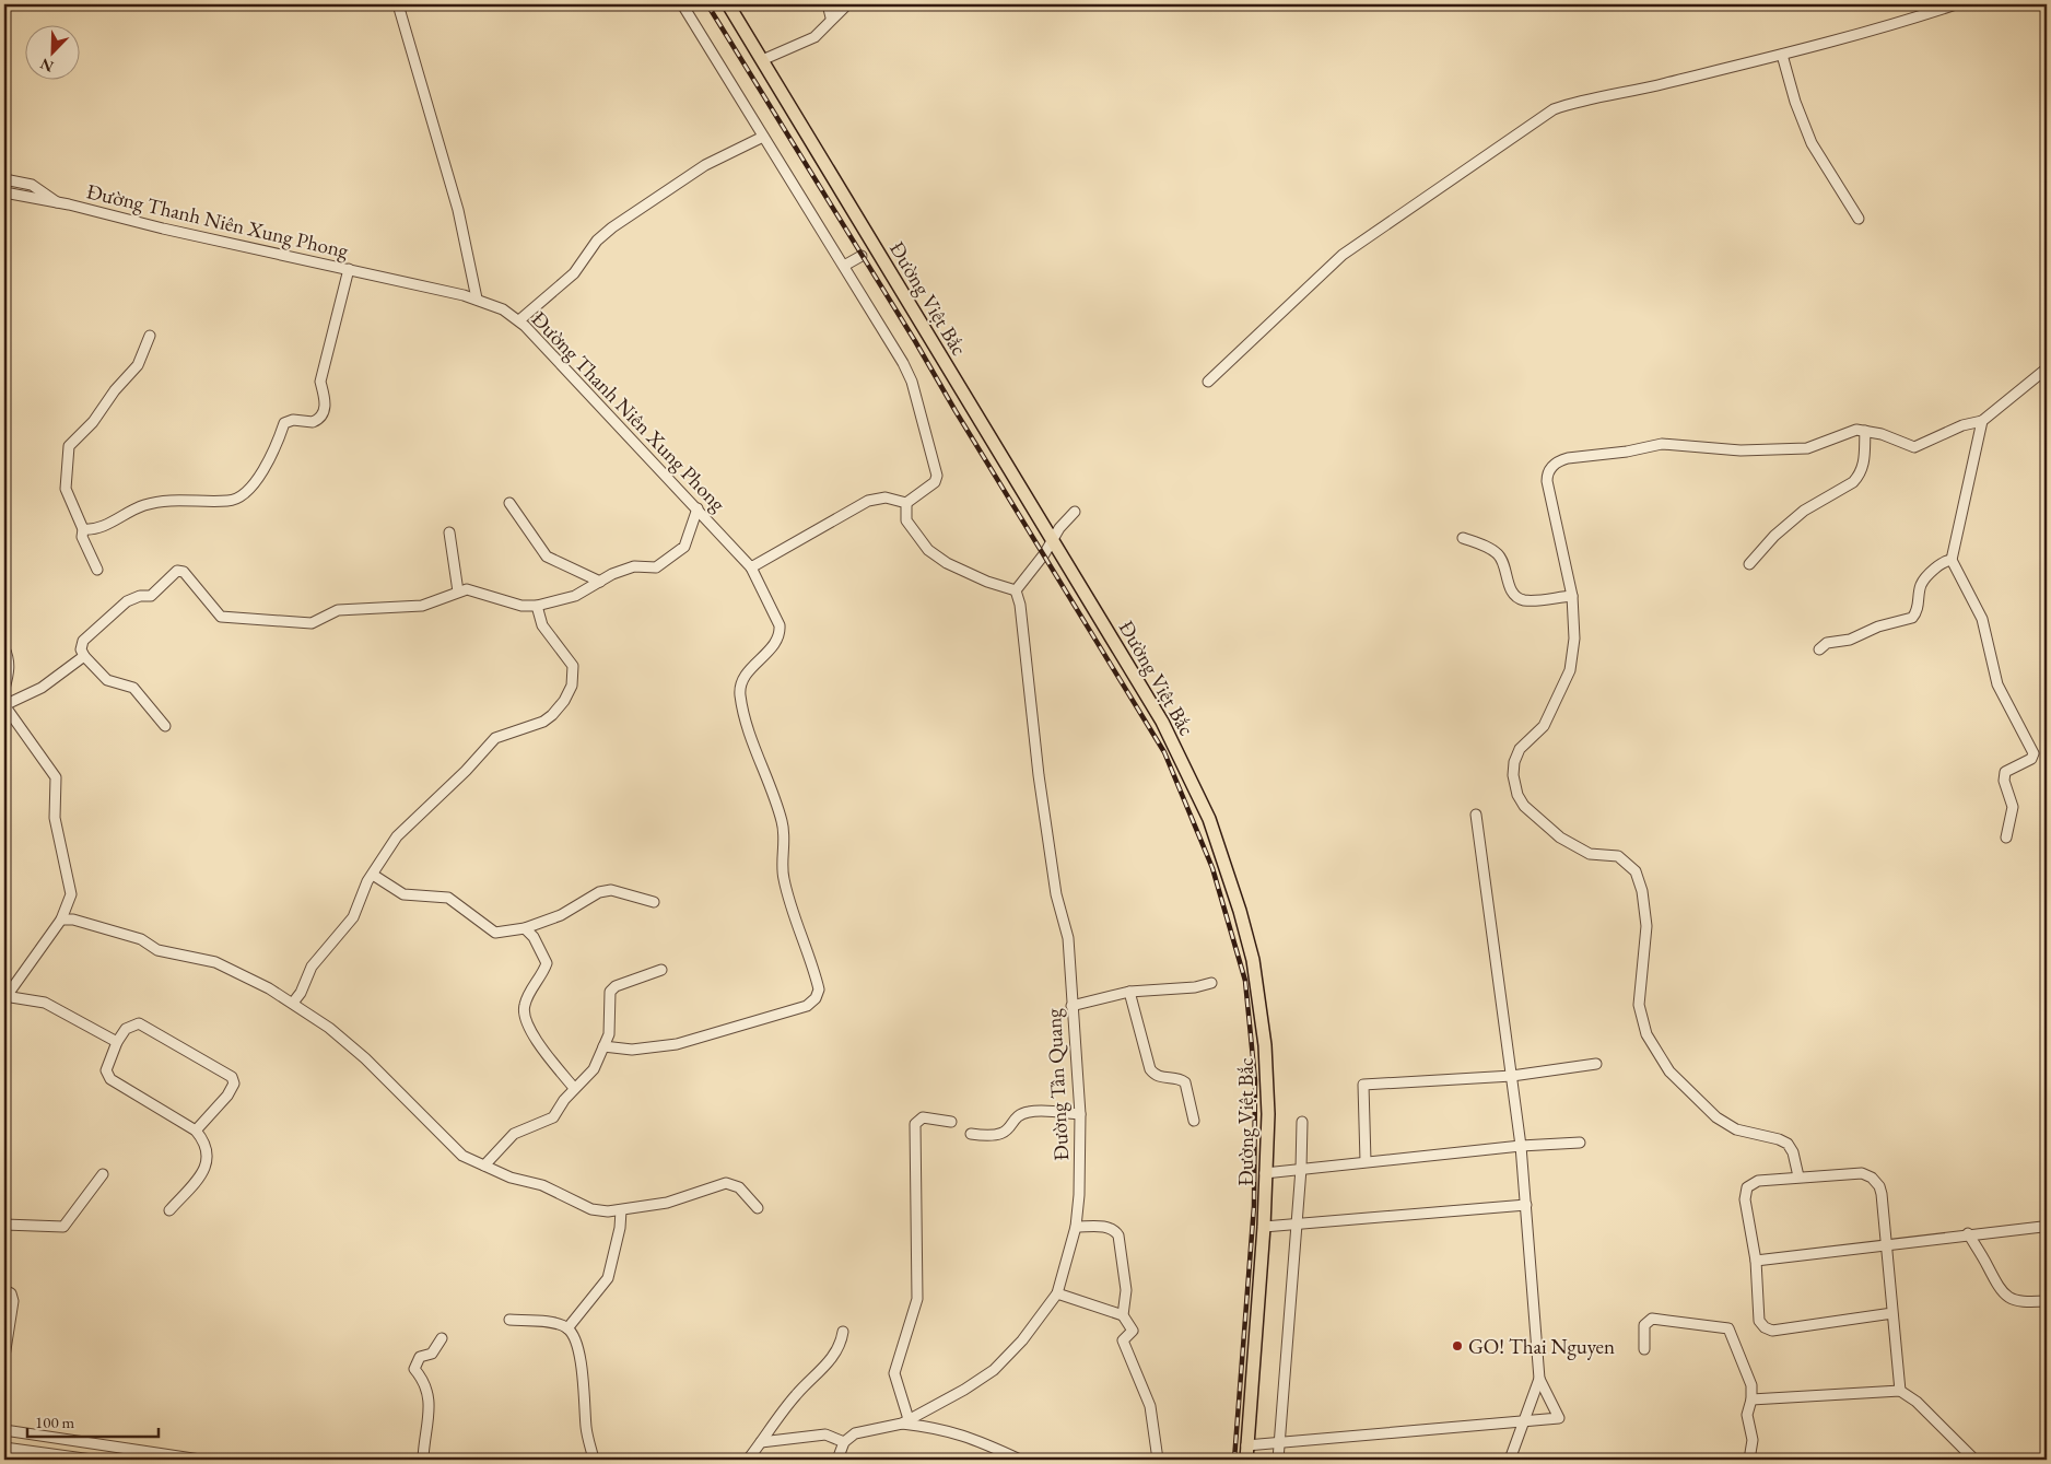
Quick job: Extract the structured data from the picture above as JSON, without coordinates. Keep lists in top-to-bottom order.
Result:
{
  "streets": {
    "main road": ["Đường Việt Bắc"],
    "street": ["Đường Thanh Niên Xung Phong", "Đường Tân Quang"]
  },
  "places": ["GO! Thai Nguyen"],
  "scale_bar": "100 m",
  "north": "bottom left"
}
